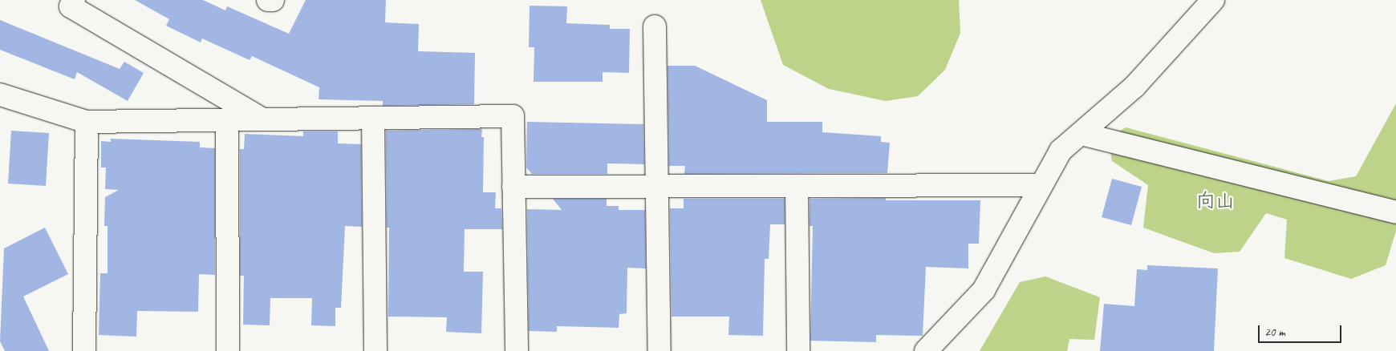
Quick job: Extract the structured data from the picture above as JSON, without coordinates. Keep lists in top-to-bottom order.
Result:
{
  "parks": ["向山"],
  "scale_bar": "20 m"
}
